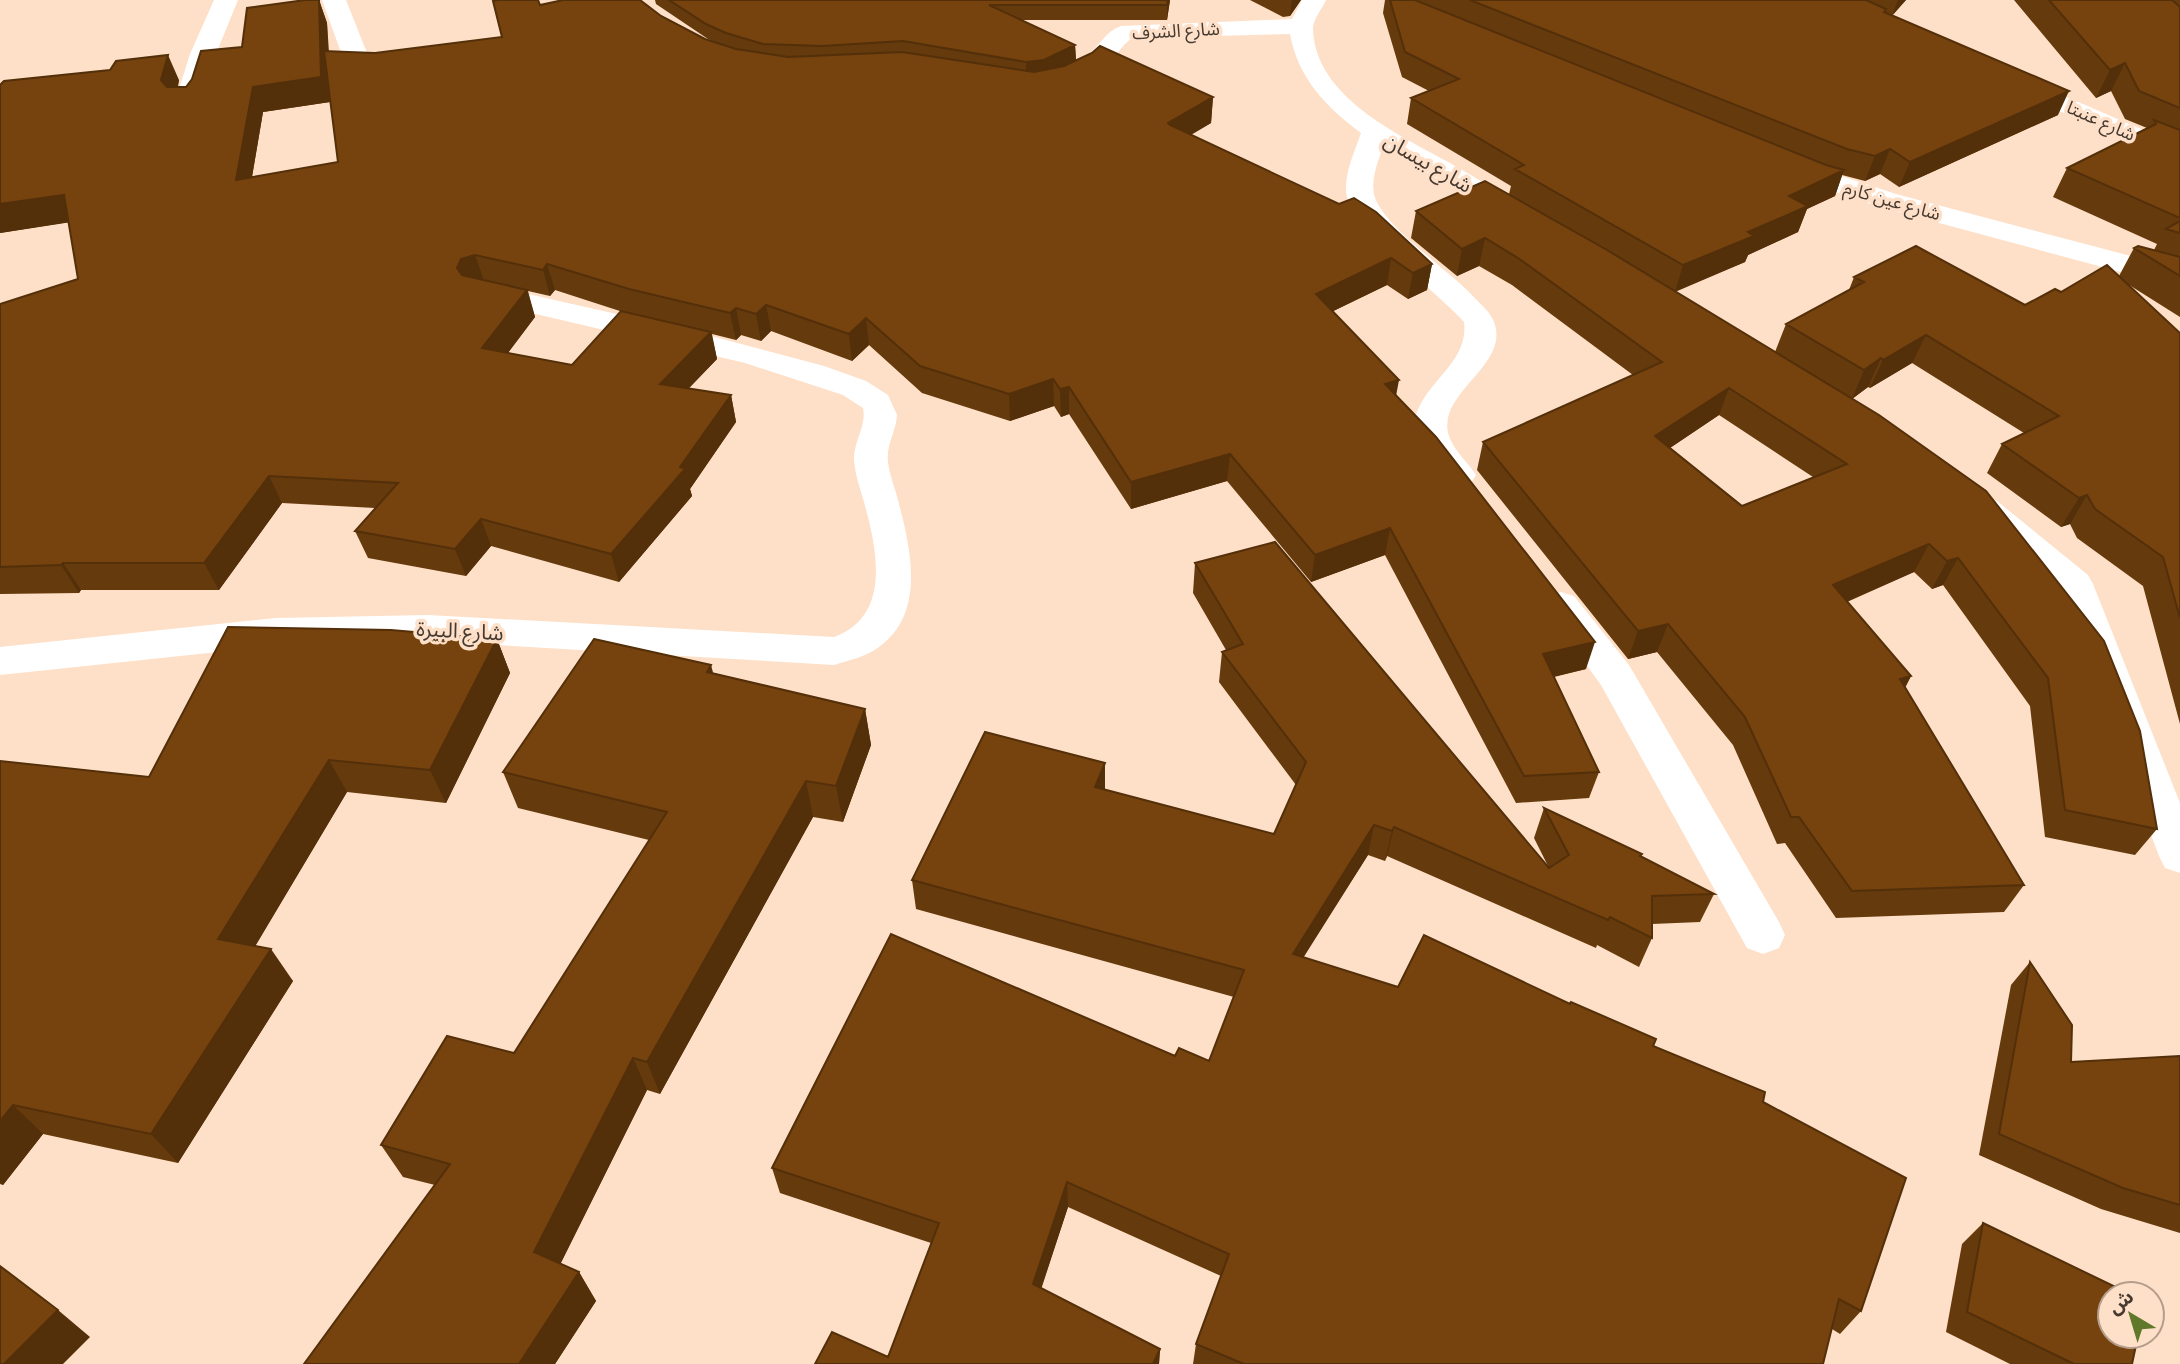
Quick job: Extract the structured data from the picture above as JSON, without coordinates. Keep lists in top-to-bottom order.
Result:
{
  "streets": {
    "street": [
      "شارع الشرف",
      "شارع عنبتا",
      "شارع بيسان",
      "شارع عين كارم",
      "شارع البيرة"
    ]
  },
  "crossings": [
    ["شارع الشرف", "شارع بيسان"]
  ],
  "north": "top left"
}
